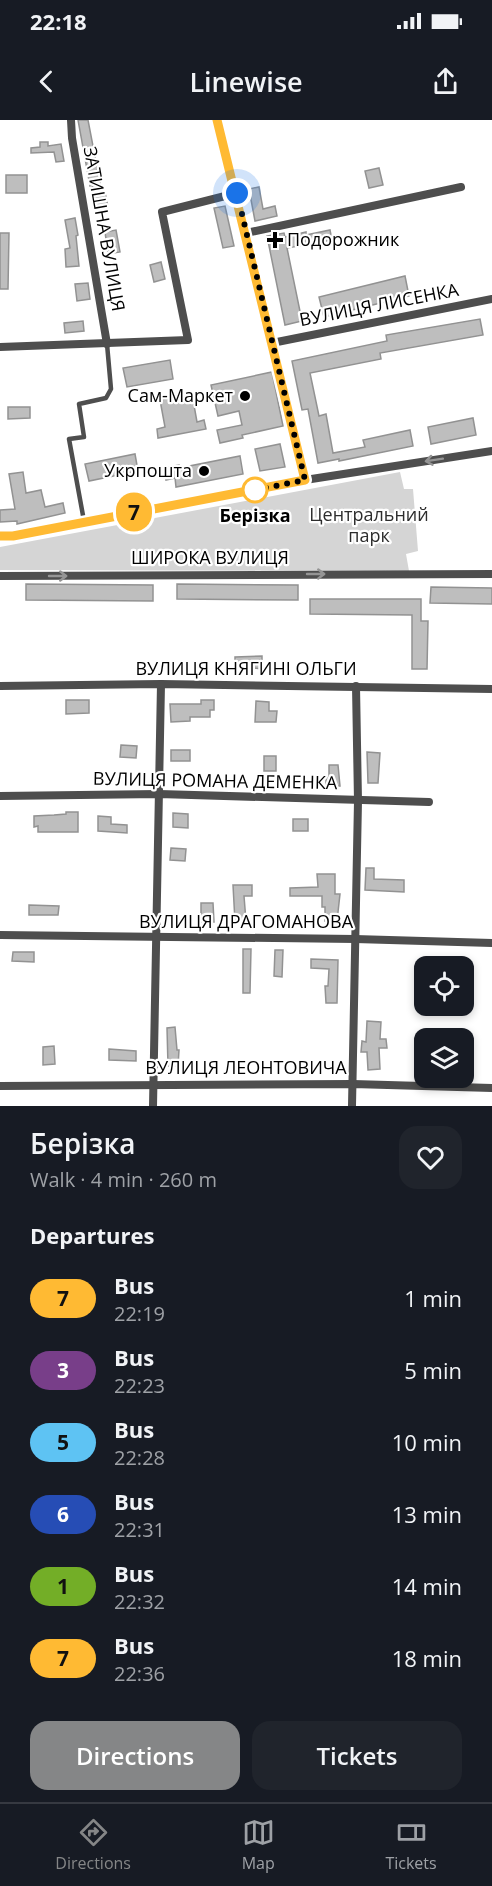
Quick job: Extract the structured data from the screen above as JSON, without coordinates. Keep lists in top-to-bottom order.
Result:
{
  "streets": {
    "street": [
      "ЗАТИШНА ВУЛИЦЯ",
      "ВУЛИЦЯ ЛИСЕНКА",
      "ШИРОКА ВУЛИЦЯ",
      "ВУЛИЦЯ КНЯГИНІ ОЛЬГИ",
      "ВУЛИЦЯ РОМАНА ДЕМЕНКА",
      "ВУЛИЦЯ ДРАГОМАНОВА",
      "ВУЛИЦЯ ЛЕОНТОВИЧА"
    ]
  },
  "parks": ["Центральний парк"],
  "places": {
    "health": ["Подорожник"],
    "other": ["Сам-Маркет", "Укрпошта", "Берізка"]
  },
  "lines": ["bus line 7"],
  "page": {
    "status": "22:18",
    "header": "Linewise",
    "on_map": "7",
    "heading": [
      ["Берізка", "Walk · 4 min · 260 m"],
      "Departures"
    ],
    "list": [
      {
        "mark": "7",
        "name": "Bus",
        "note": "22:19",
        "value": "1 min"
      },
      {
        "mark": "3",
        "name": "Bus",
        "note": "22:23",
        "value": "5 min"
      },
      {
        "mark": "5",
        "name": "Bus",
        "note": "22:28",
        "value": "10 min"
      },
      {
        "mark": "6",
        "name": "Bus",
        "note": "22:31",
        "value": "13 min"
      },
      {
        "mark": "1",
        "name": "Bus",
        "note": "22:32",
        "value": "14 min"
      },
      {
        "mark": "7",
        "name": "Bus",
        "note": "22:36",
        "value": "18 min"
      }
    ],
    "buttons": ["Directions", "Tickets"],
    "tabs": ["Directions", "Map", "Tickets"]
  }
}
